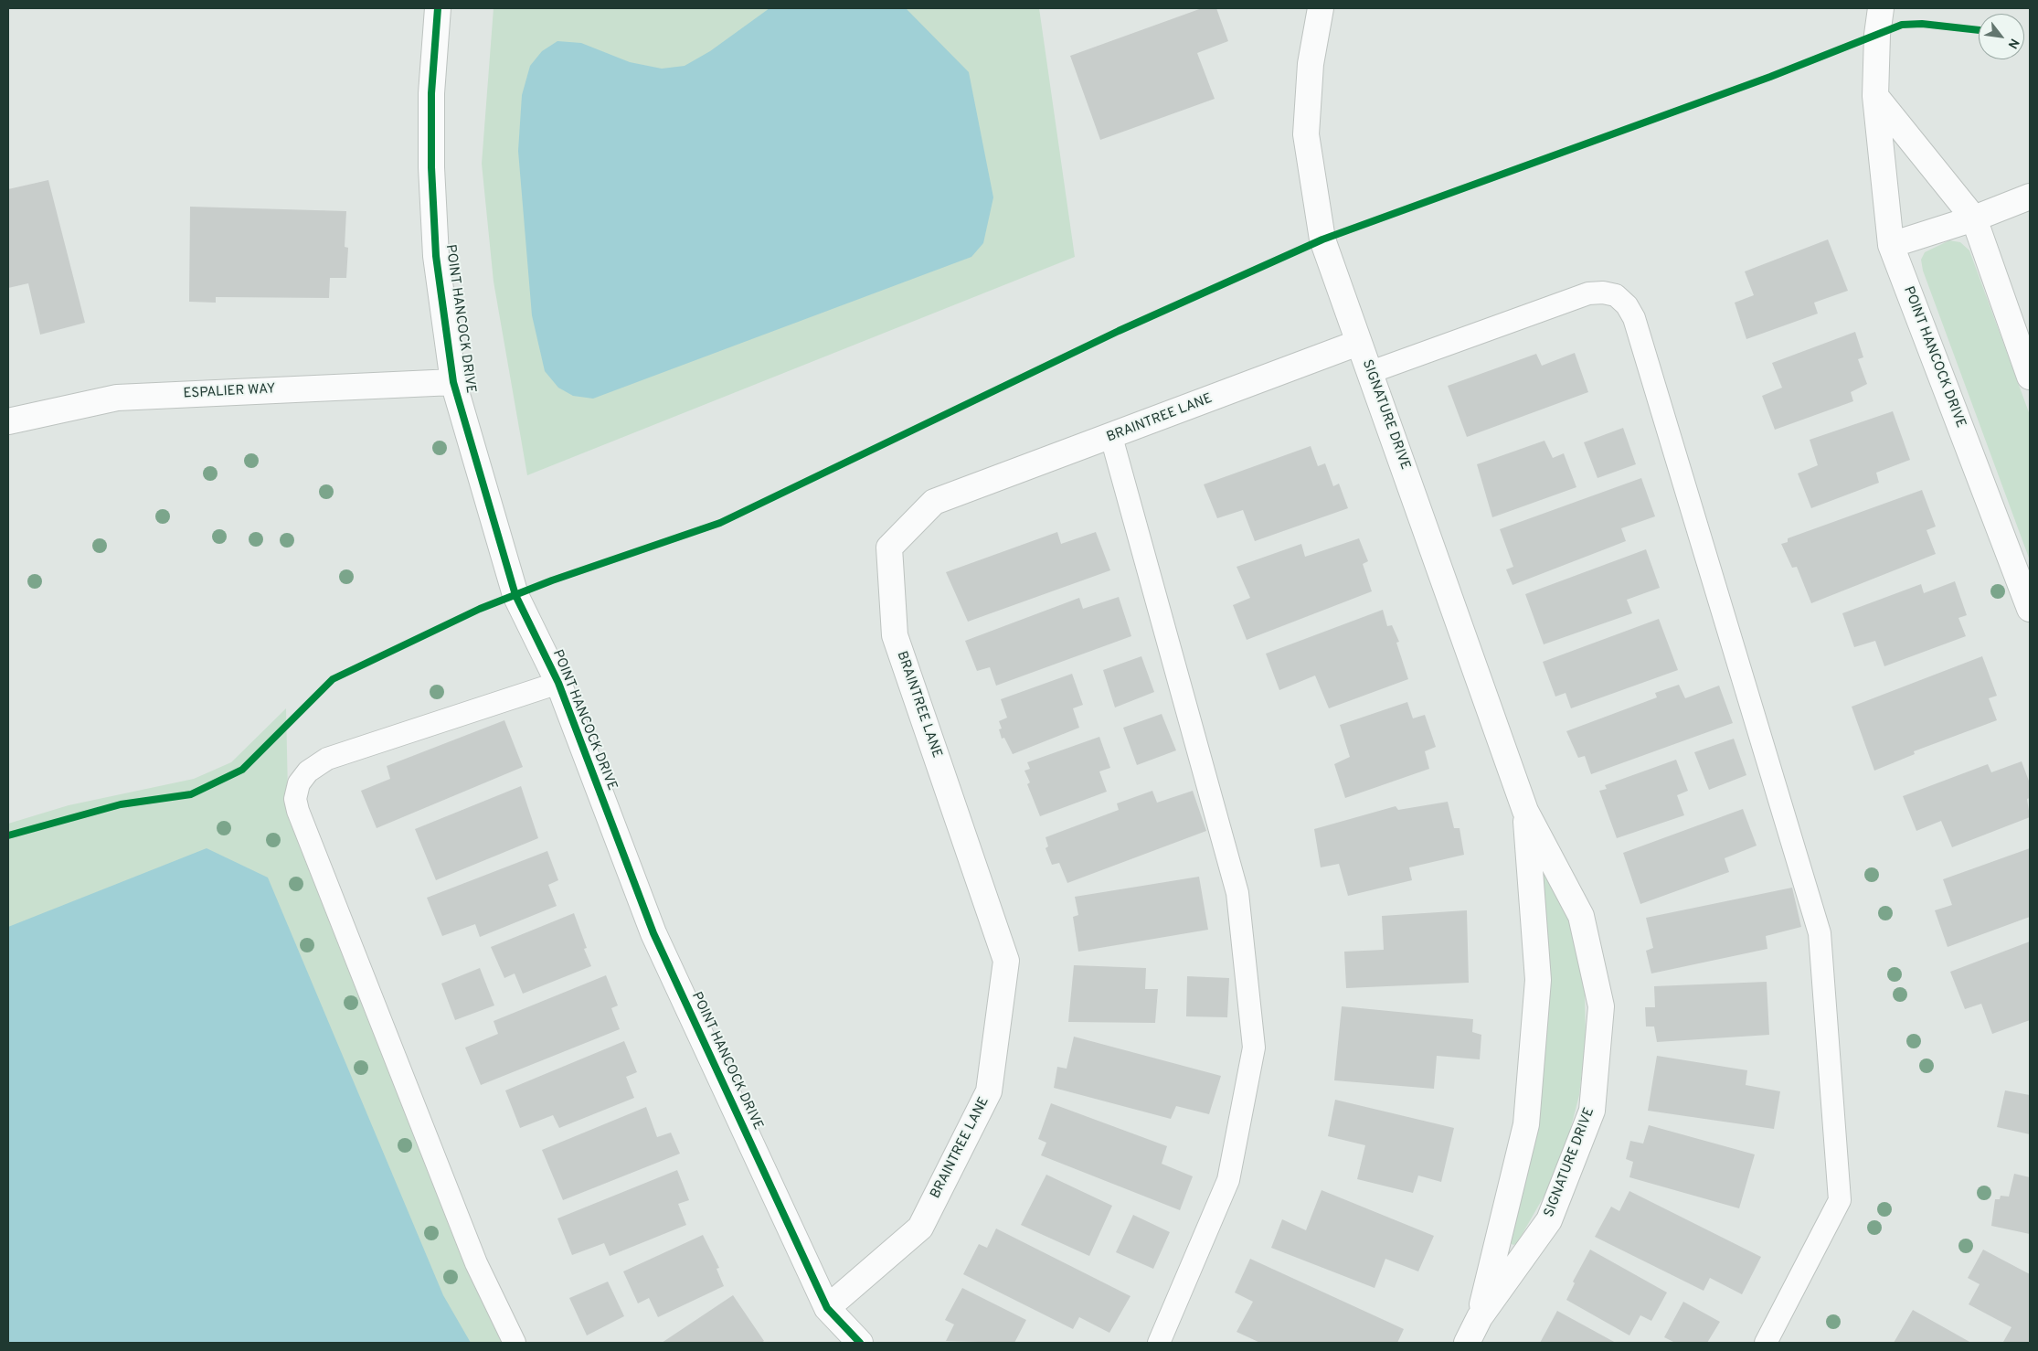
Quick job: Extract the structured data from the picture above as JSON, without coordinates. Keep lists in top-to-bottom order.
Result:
{
  "streets": {
    "street": [
      "POINT HANCOCK DRIVE",
      "ESPALIER WAY",
      "SIGNATURE DRIVE",
      "BRAINTREE LANE"
    ]
  },
  "crossings": [
    ["POINT HANCOCK DRIVE", "ESPALIER WAY"],
    ["POINT HANCOCK DRIVE", "BRAINTREE LANE"],
    ["SIGNATURE DRIVE", "BRAINTREE LANE"]
  ],
  "north": "bottom right"
}
